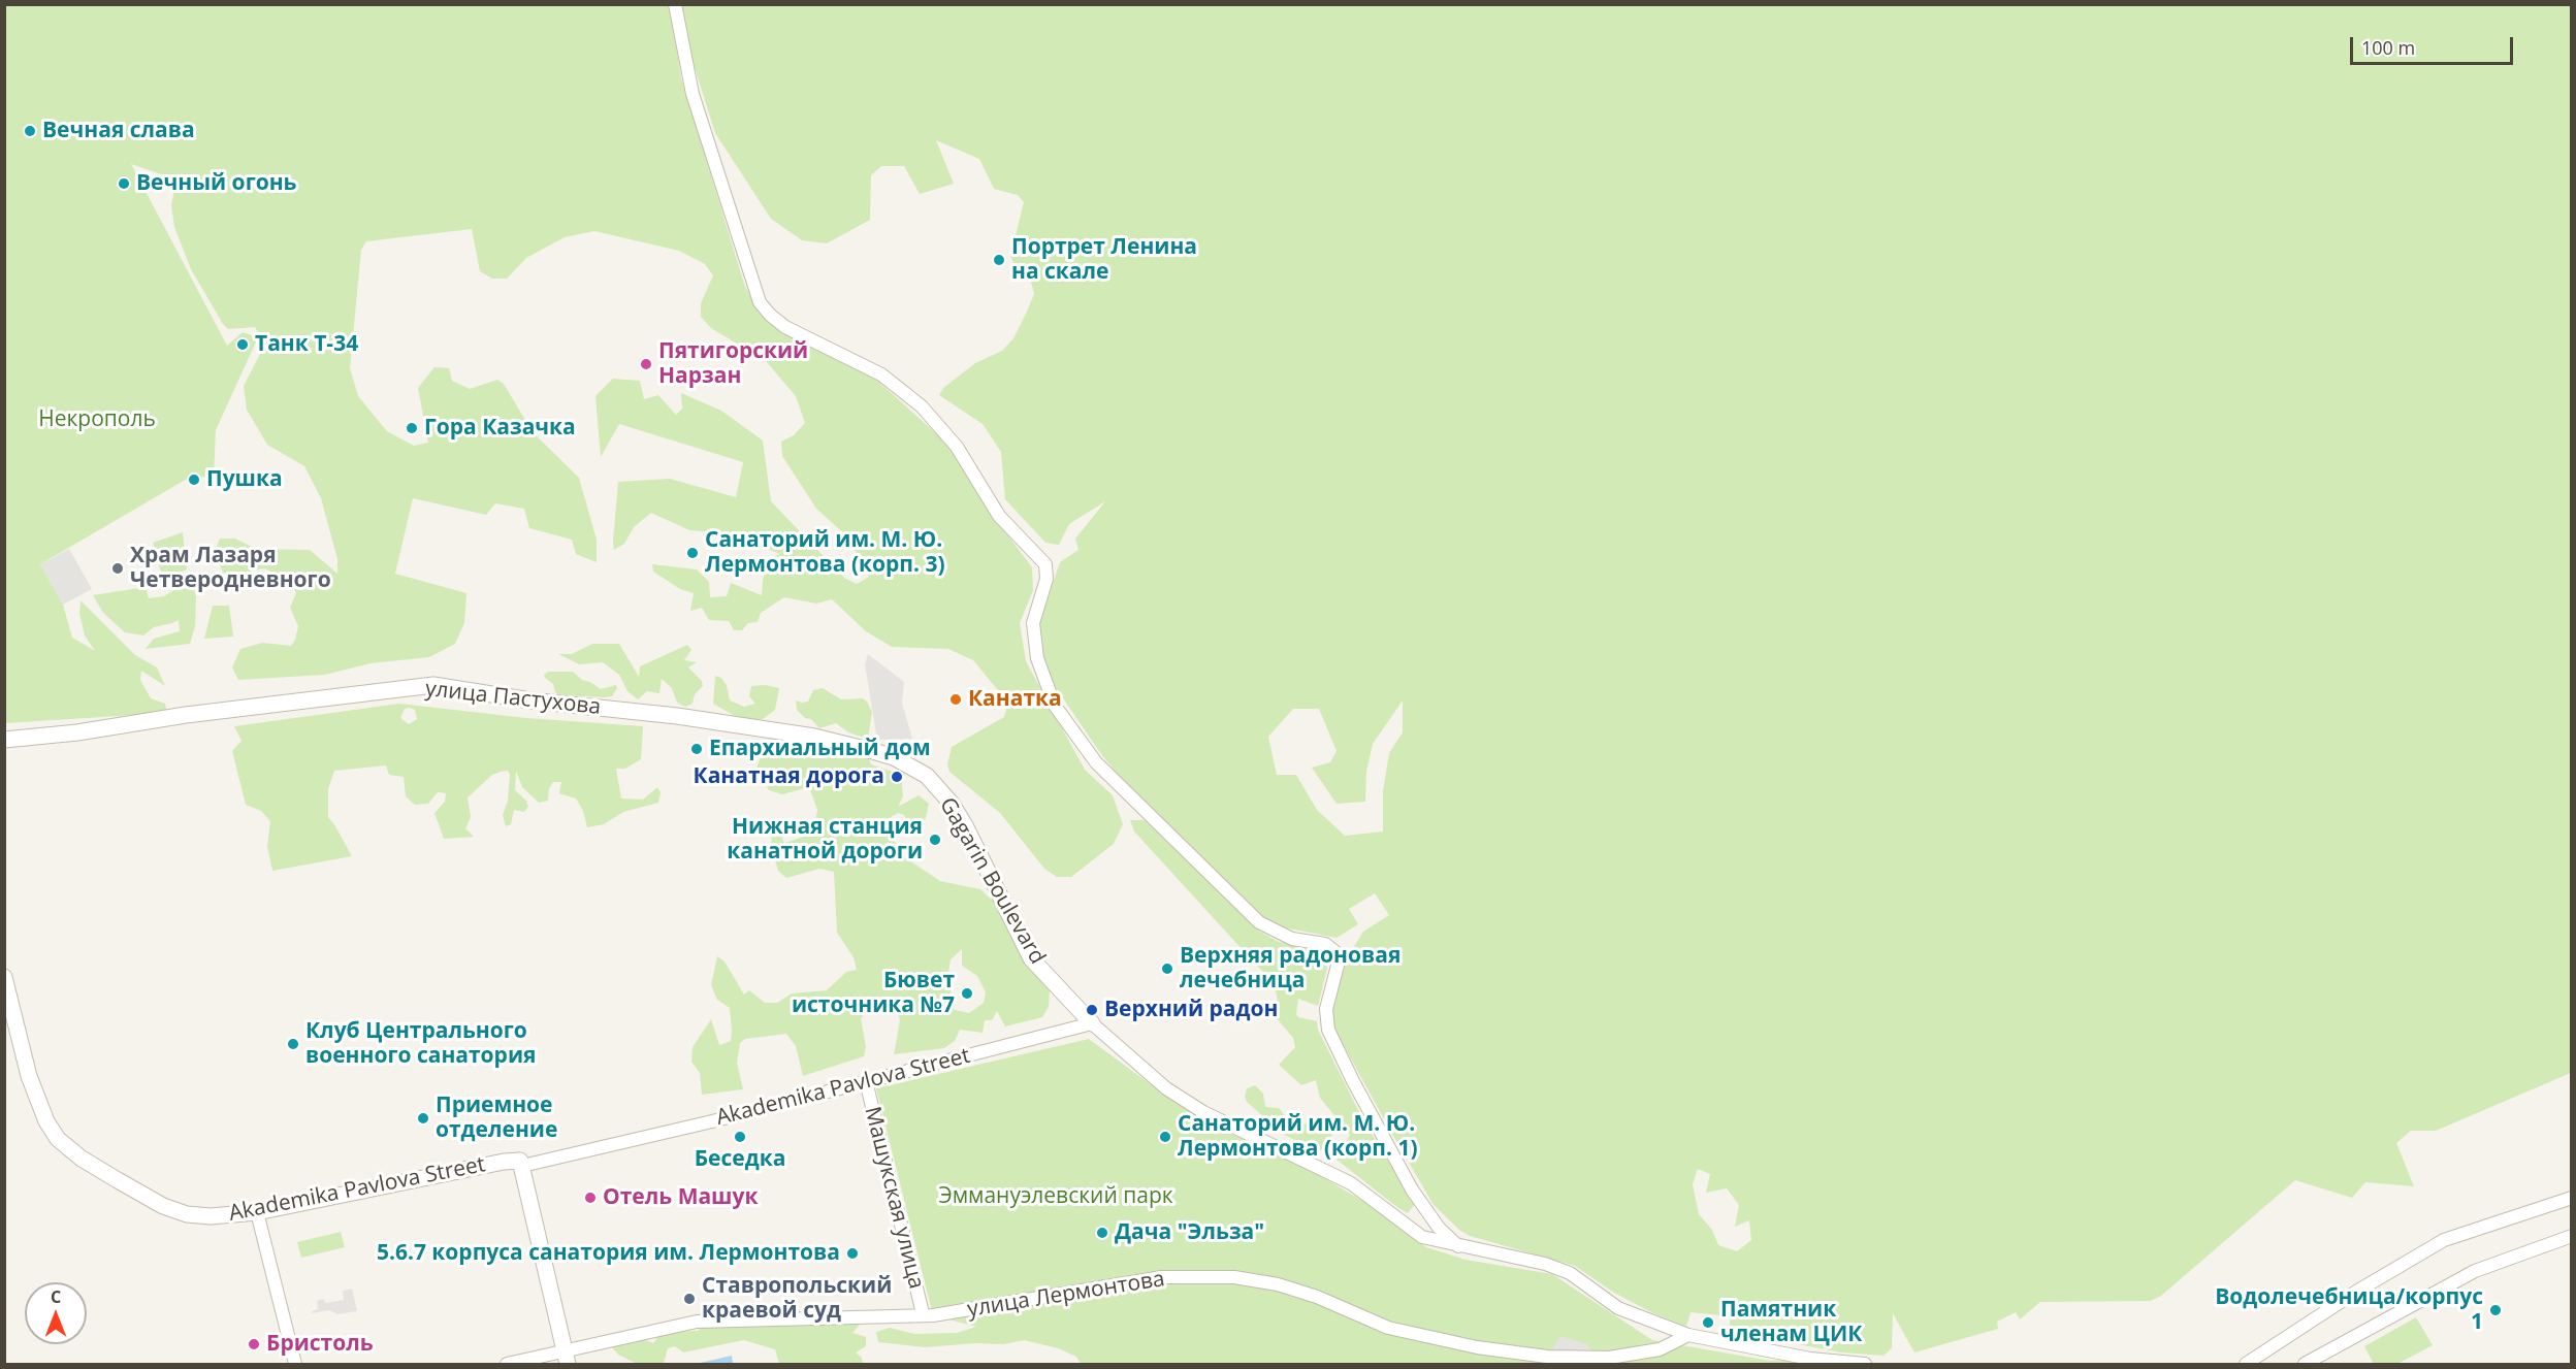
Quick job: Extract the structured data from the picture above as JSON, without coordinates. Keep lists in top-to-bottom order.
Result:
{
  "streets": {
    "street": [
      "улица Пастухова",
      "Gagarin Boulevard",
      "Akademika Pavlova Street",
      "Машукская улица",
      "улица Лермонтова"
    ]
  },
  "crossings": [
    ["улица Пастухова", "Gagarin Boulevard"],
    ["Gagarin Boulevard", "Akademika Pavlova Street"],
    ["Gagarin Boulevard", "улица Лермонтова"],
    ["Akademika Pavlova Street", "Машукская улица"],
    ["Машукская улица", "улица Лермонтова"]
  ],
  "parks": ["Некрополь", "Эммануэлевский парк"],
  "places": [
    "Вечная слава",
    "Вечный огонь",
    "Портрет Ленина на скале",
    "Танк Т-34",
    "Пятигорский Нарзан",
    "Гора Казачка",
    "Пушка",
    "Санаторий им. М. Ю. Лермонтова (корп. 3)",
    "Храм Лазаря Четверодневного",
    "Канатка",
    "Епархиальный дом",
    "Канатная дорога",
    "Нижная станция канатной дороги",
    "Верхняя радоновая лечебница",
    "Бювет источника №7",
    "Верхний радон",
    "Клуб Центрального военного санатория",
    "Приемное отделение",
    "Беседка",
    "Санаторий им. М. Ю. Лермонтова (корп. 1)",
    "Отель Машук",
    "Дача \"Эльза\"",
    "5.6.7 корпуса санатория им. Лермонтова",
    "Ставропольский краевой суд",
    "Водолечебница/корпус 1",
    "Памятник членам ЦИК",
    "Бристоль"
  ],
  "scale_bar": "100 m",
  "north": "top"
}
